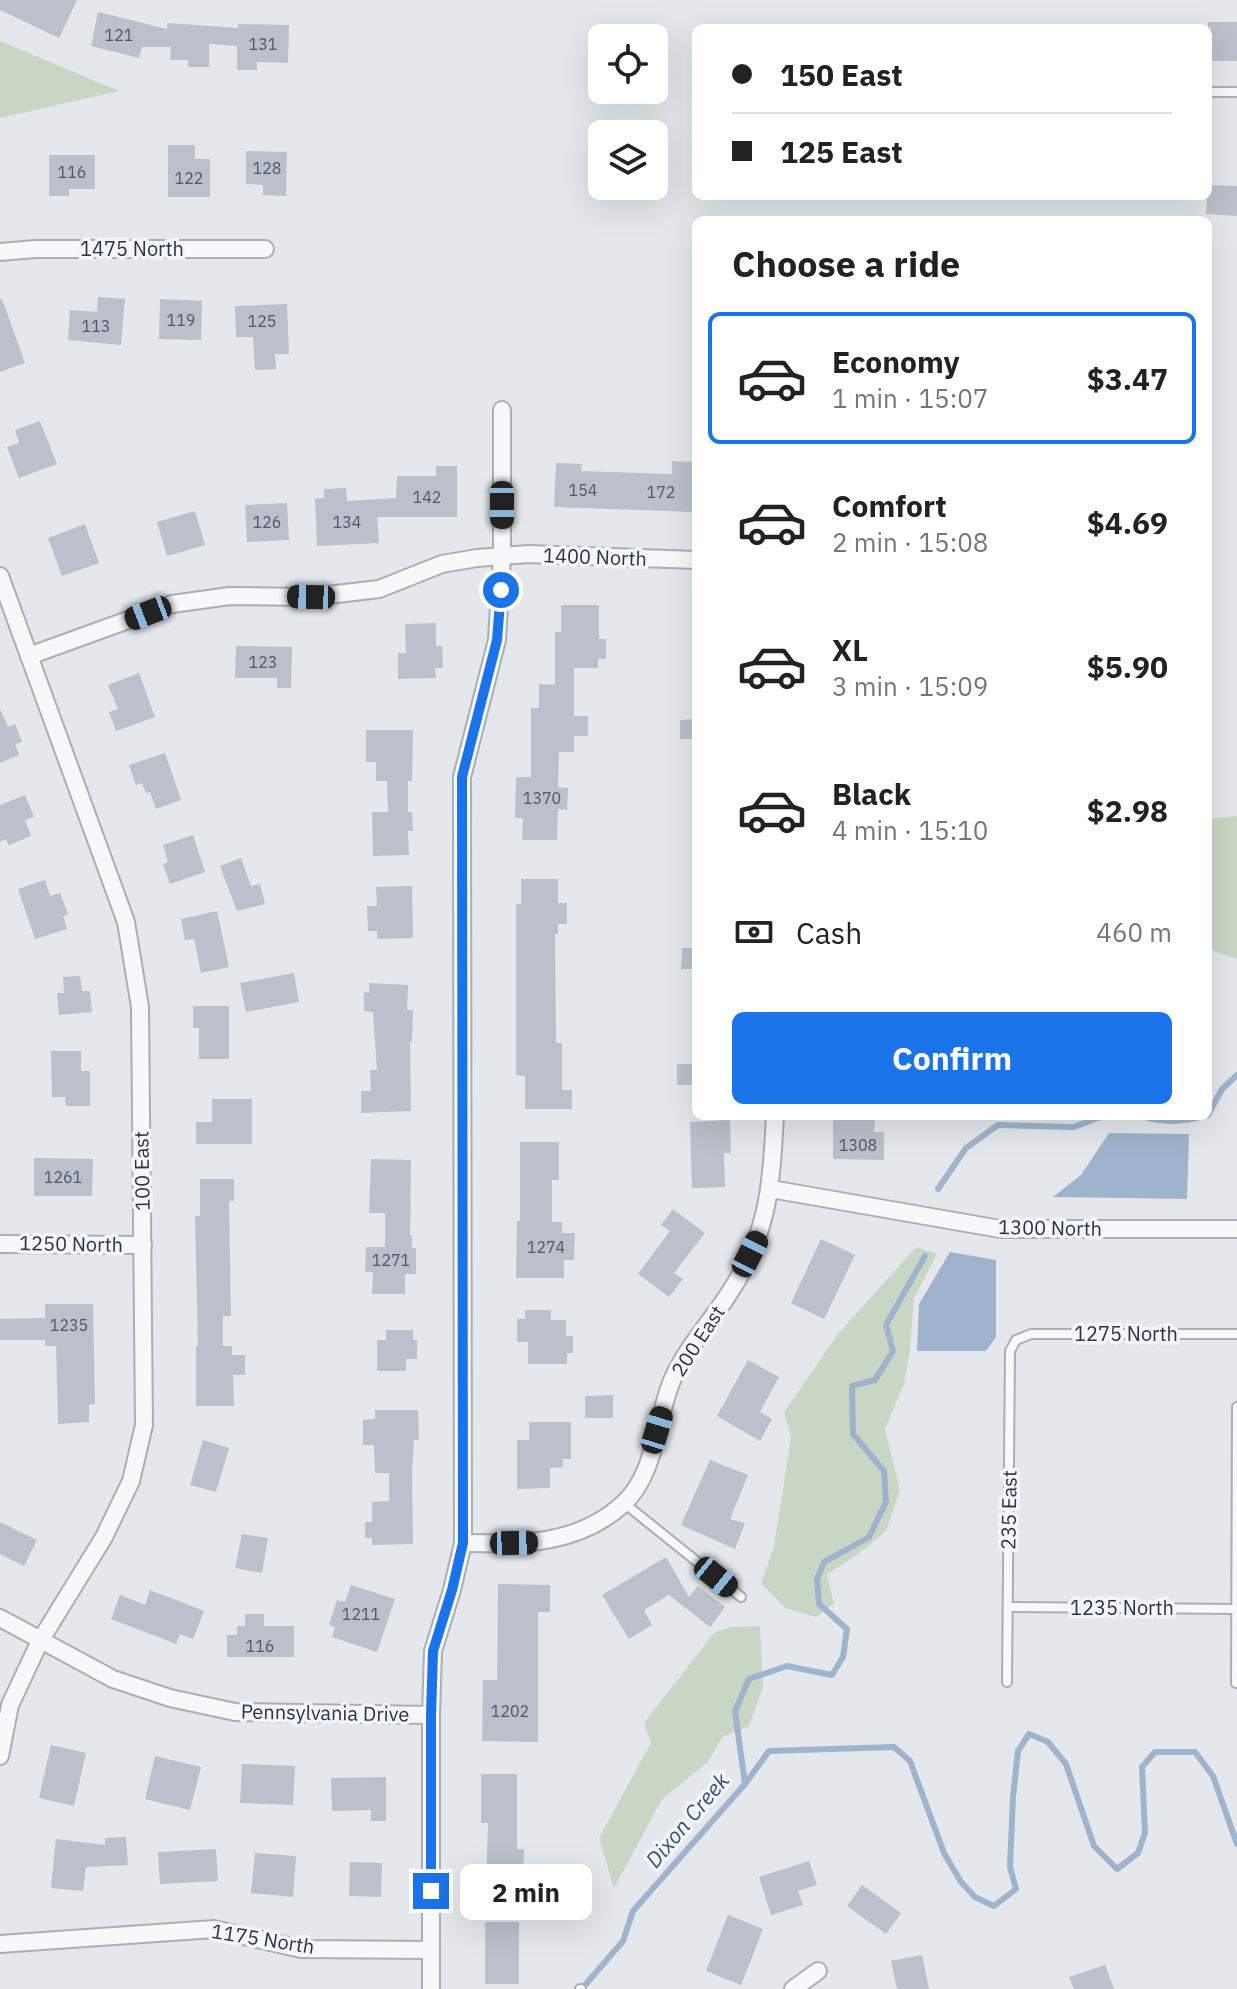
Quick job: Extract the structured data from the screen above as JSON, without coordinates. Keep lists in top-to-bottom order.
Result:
{
  "streets": {
    "street": [
      "1475 North",
      "1400 North",
      "100 East",
      "1300 North",
      "1250 North",
      "200 East",
      "Pennsylvania Drive",
      "1175 North"
    ],
    "lane": ["1275 North", "235 East", "1235 North"]
  },
  "crossings": [
    ["1400 North", "100 East"],
    ["100 East", "1250 North"],
    ["100 East", "Pennsylvania Drive"],
    ["1300 North", "200 East"],
    ["1275 North", "235 East"],
    ["235 East", "1235 North"]
  ],
  "water": ["Dixon Creek"],
  "house_numbers": [
    "121",
    "131",
    "128",
    "116",
    "122",
    "119",
    "125",
    "113",
    "154",
    "172",
    "142",
    "126",
    "134",
    "123",
    "1370",
    "1308",
    "1261",
    "1274",
    "1271",
    "1235",
    "1211",
    "116",
    "1202"
  ],
  "page": {
    "banner": ["150 East", "125 East"],
    "heading": "Choose a ride",
    "list": [
      {
        "name": "Economy",
        "note": "1 min · 15:07",
        "value": "$3.47"
      },
      {
        "name": "Comfort",
        "note": "2 min · 15:08",
        "value": "$4.69"
      },
      {
        "name": "XL",
        "note": "3 min · 15:09",
        "value": "$5.90"
      },
      {
        "name": "Black",
        "note": "4 min · 15:10",
        "value": "$2.98"
      }
    ],
    "pay": ["Cash", "460 m"],
    "buttons": "Confirm",
    "bubble": "2 min"
  }
}
